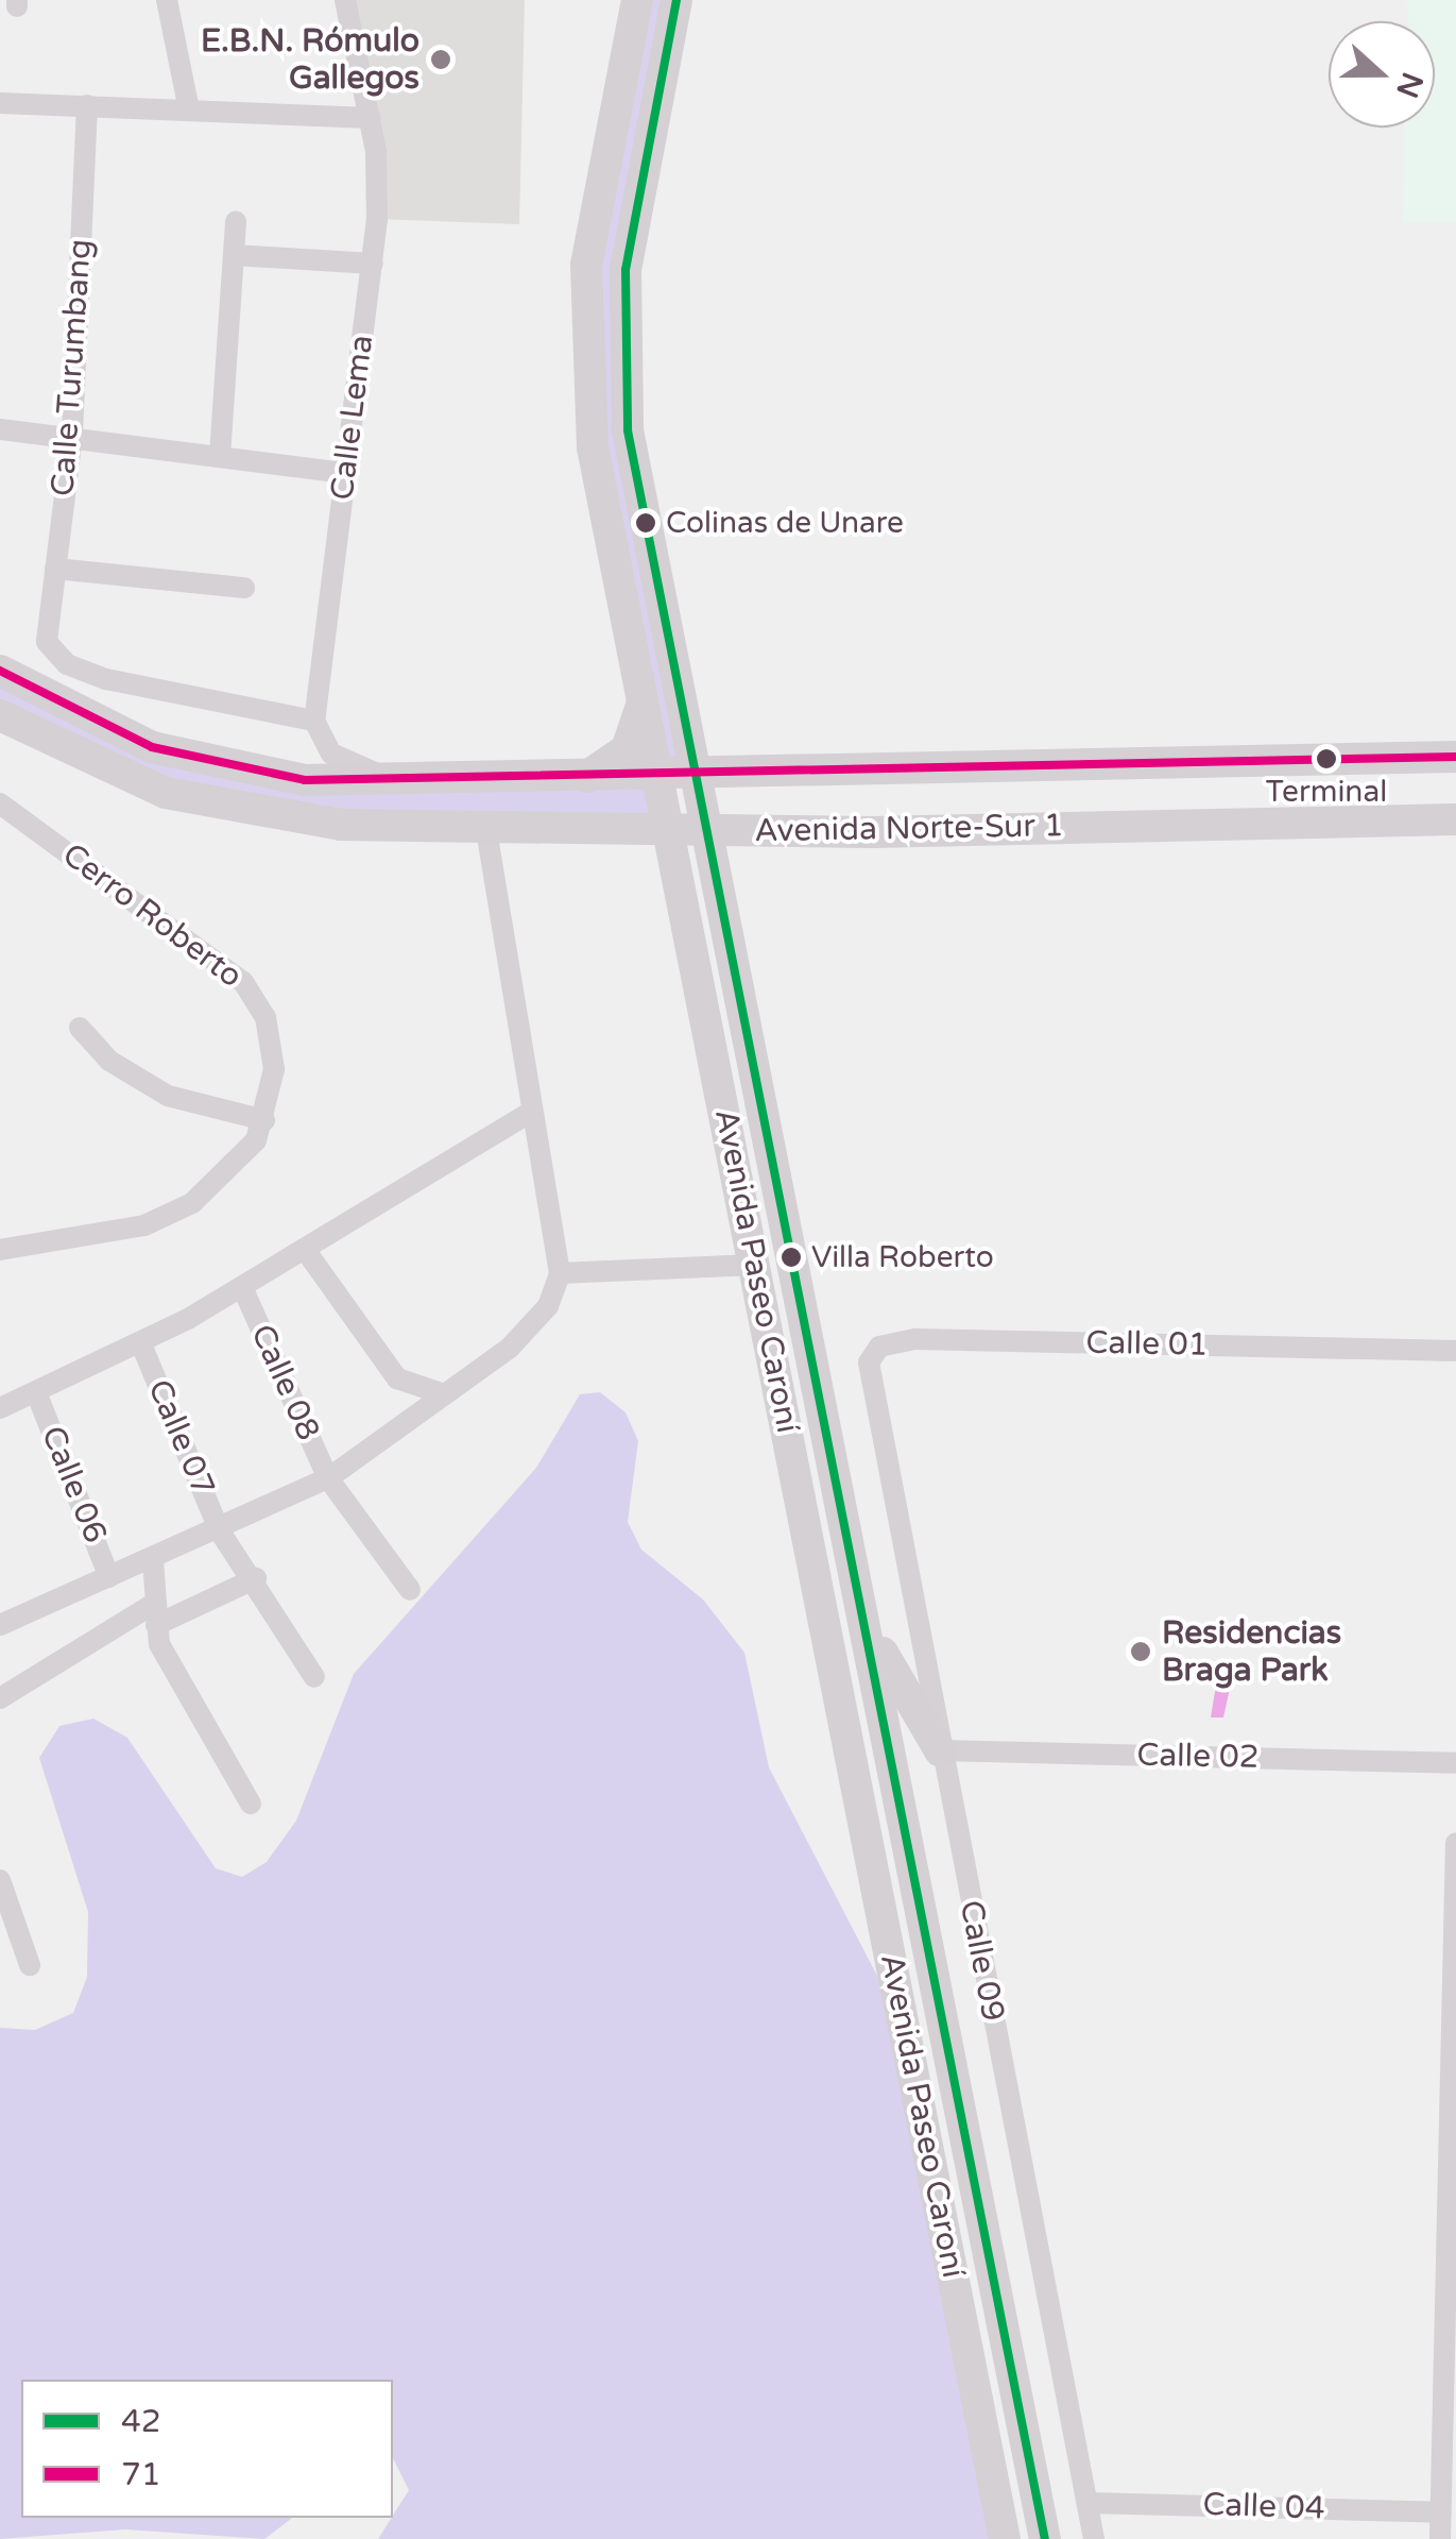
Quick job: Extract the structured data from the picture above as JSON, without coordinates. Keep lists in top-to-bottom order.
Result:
{
  "streets": {
    "street": [
      "Calle Turumbang",
      "Calle Lema",
      "Avenida Norte-Sur 1",
      "Cerro Roberto",
      "Avenida Paseo Caroní",
      "Calle 01",
      "Calle 08",
      "Calle 07",
      "Calle 06",
      "Calle 02",
      "Calle 09",
      "Calle 04"
    ]
  },
  "crossings": [
    ["Calle Turumbang", "Calle Lema"],
    ["Avenida Norte-Sur 1", "Avenida Paseo Caroní"],
    ["Calle 01", "Calle 09"],
    ["Calle 02", "Calle 09"],
    ["Calle 09", "Calle 04"]
  ],
  "places": [
    "E.B.N. Rómulo Gallegos",
    "Colinas de Unare",
    "Terminal",
    "Villa Roberto",
    "Residencias Braga Park"
  ],
  "lines": ["transit line 42", "transit line 71"],
  "legend": ["42", "71"],
  "north": "right"
}
